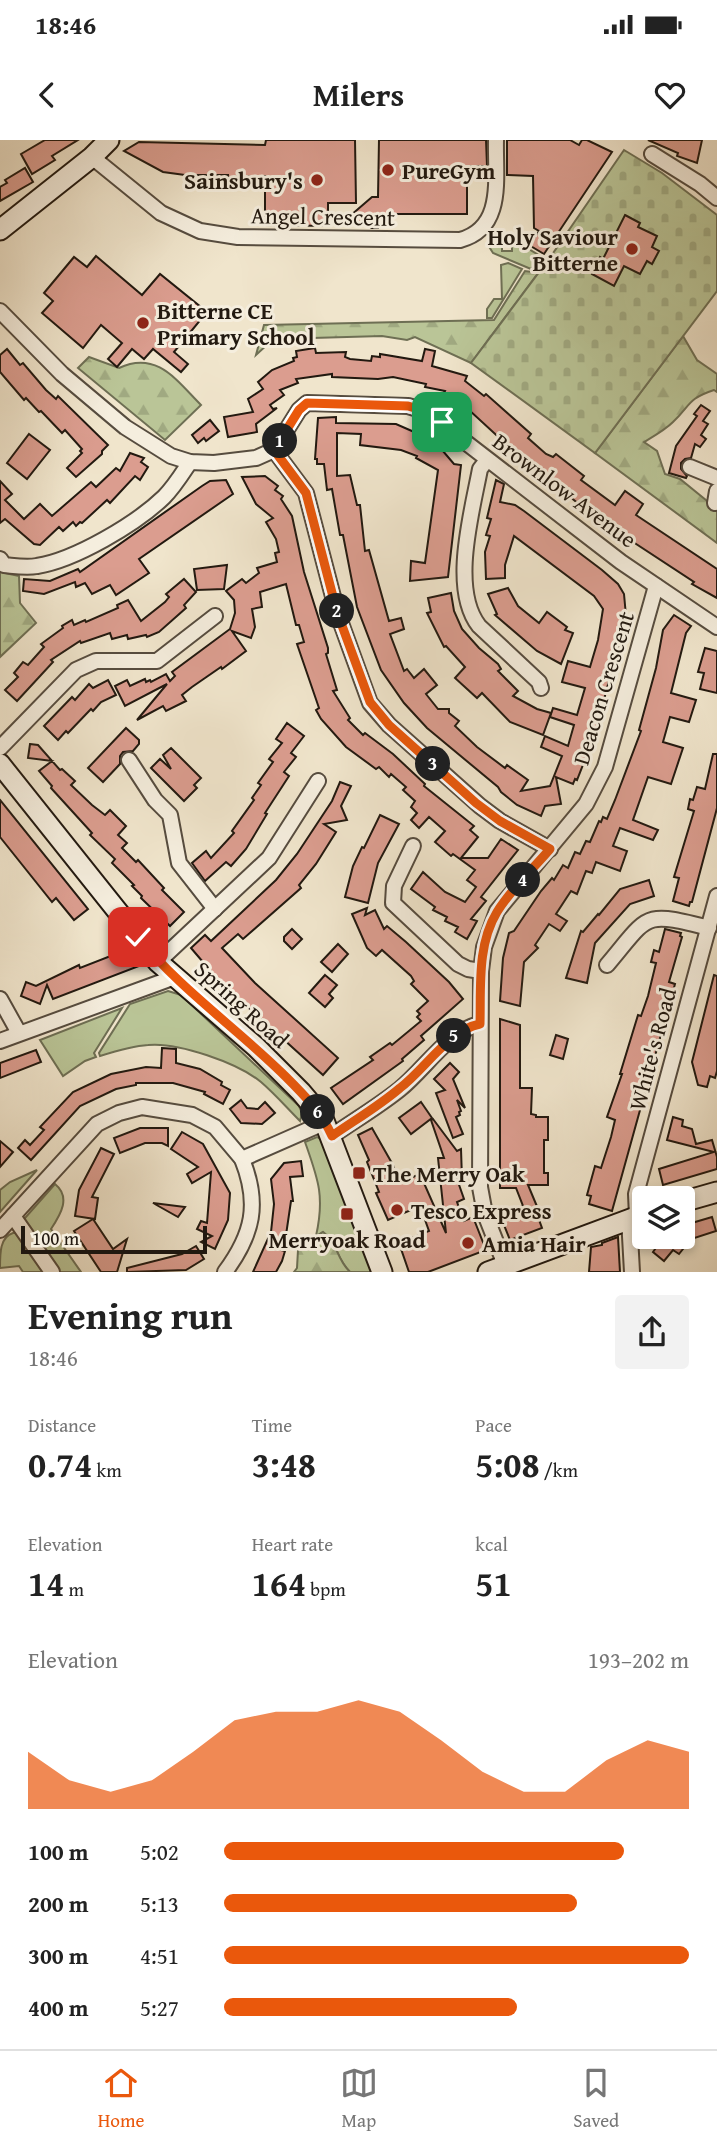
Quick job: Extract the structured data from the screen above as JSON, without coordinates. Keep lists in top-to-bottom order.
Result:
{
  "streets": {
    "street": [
      "Angel Crescent",
      "Brownlow Avenue",
      "Deacon Crescent",
      "Spring Road",
      "White's Road"
    ]
  },
  "crossings": [
    ["Brownlow Avenue", "Deacon Crescent"]
  ],
  "places": {
    "other": [
      "PureGym",
      "Sainsbury's",
      "Holy Saviour Bitterne",
      "Bitterne CE Primary School",
      "Tesco Express",
      "Amia Hair"
    ],
    "transit": ["The Merry Oak", "Merryoak Road"]
  },
  "scale_bar": "100 m",
  "page": {
    "status": "18:46",
    "header": "Milers",
    "pins": [
      "1",
      "2",
      "3",
      "4",
      "5",
      "6"
    ],
    "scale": "100 m",
    "heading": ["Evening run", "18:46"],
    "stats": [
      ["Distance", "0.74 km"],
      ["Time", "3:48"],
      ["Pace", "5:08 /km"],
      ["Elevation", "14 m"],
      ["Heart rate", "164 bpm"],
      ["kcal", "51"]
    ],
    "chart": ["Elevation", "193–202 m"],
    "list": [
      {
        "name": "100 m",
        "note": "5:02"
      },
      {
        "name": "200 m",
        "note": "5:13"
      },
      {
        "name": "300 m",
        "note": "4:51"
      },
      {
        "name": "400 m",
        "note": "5:27"
      }
    ],
    "tabs": ["Home", "Map", "Saved"]
  }
}
